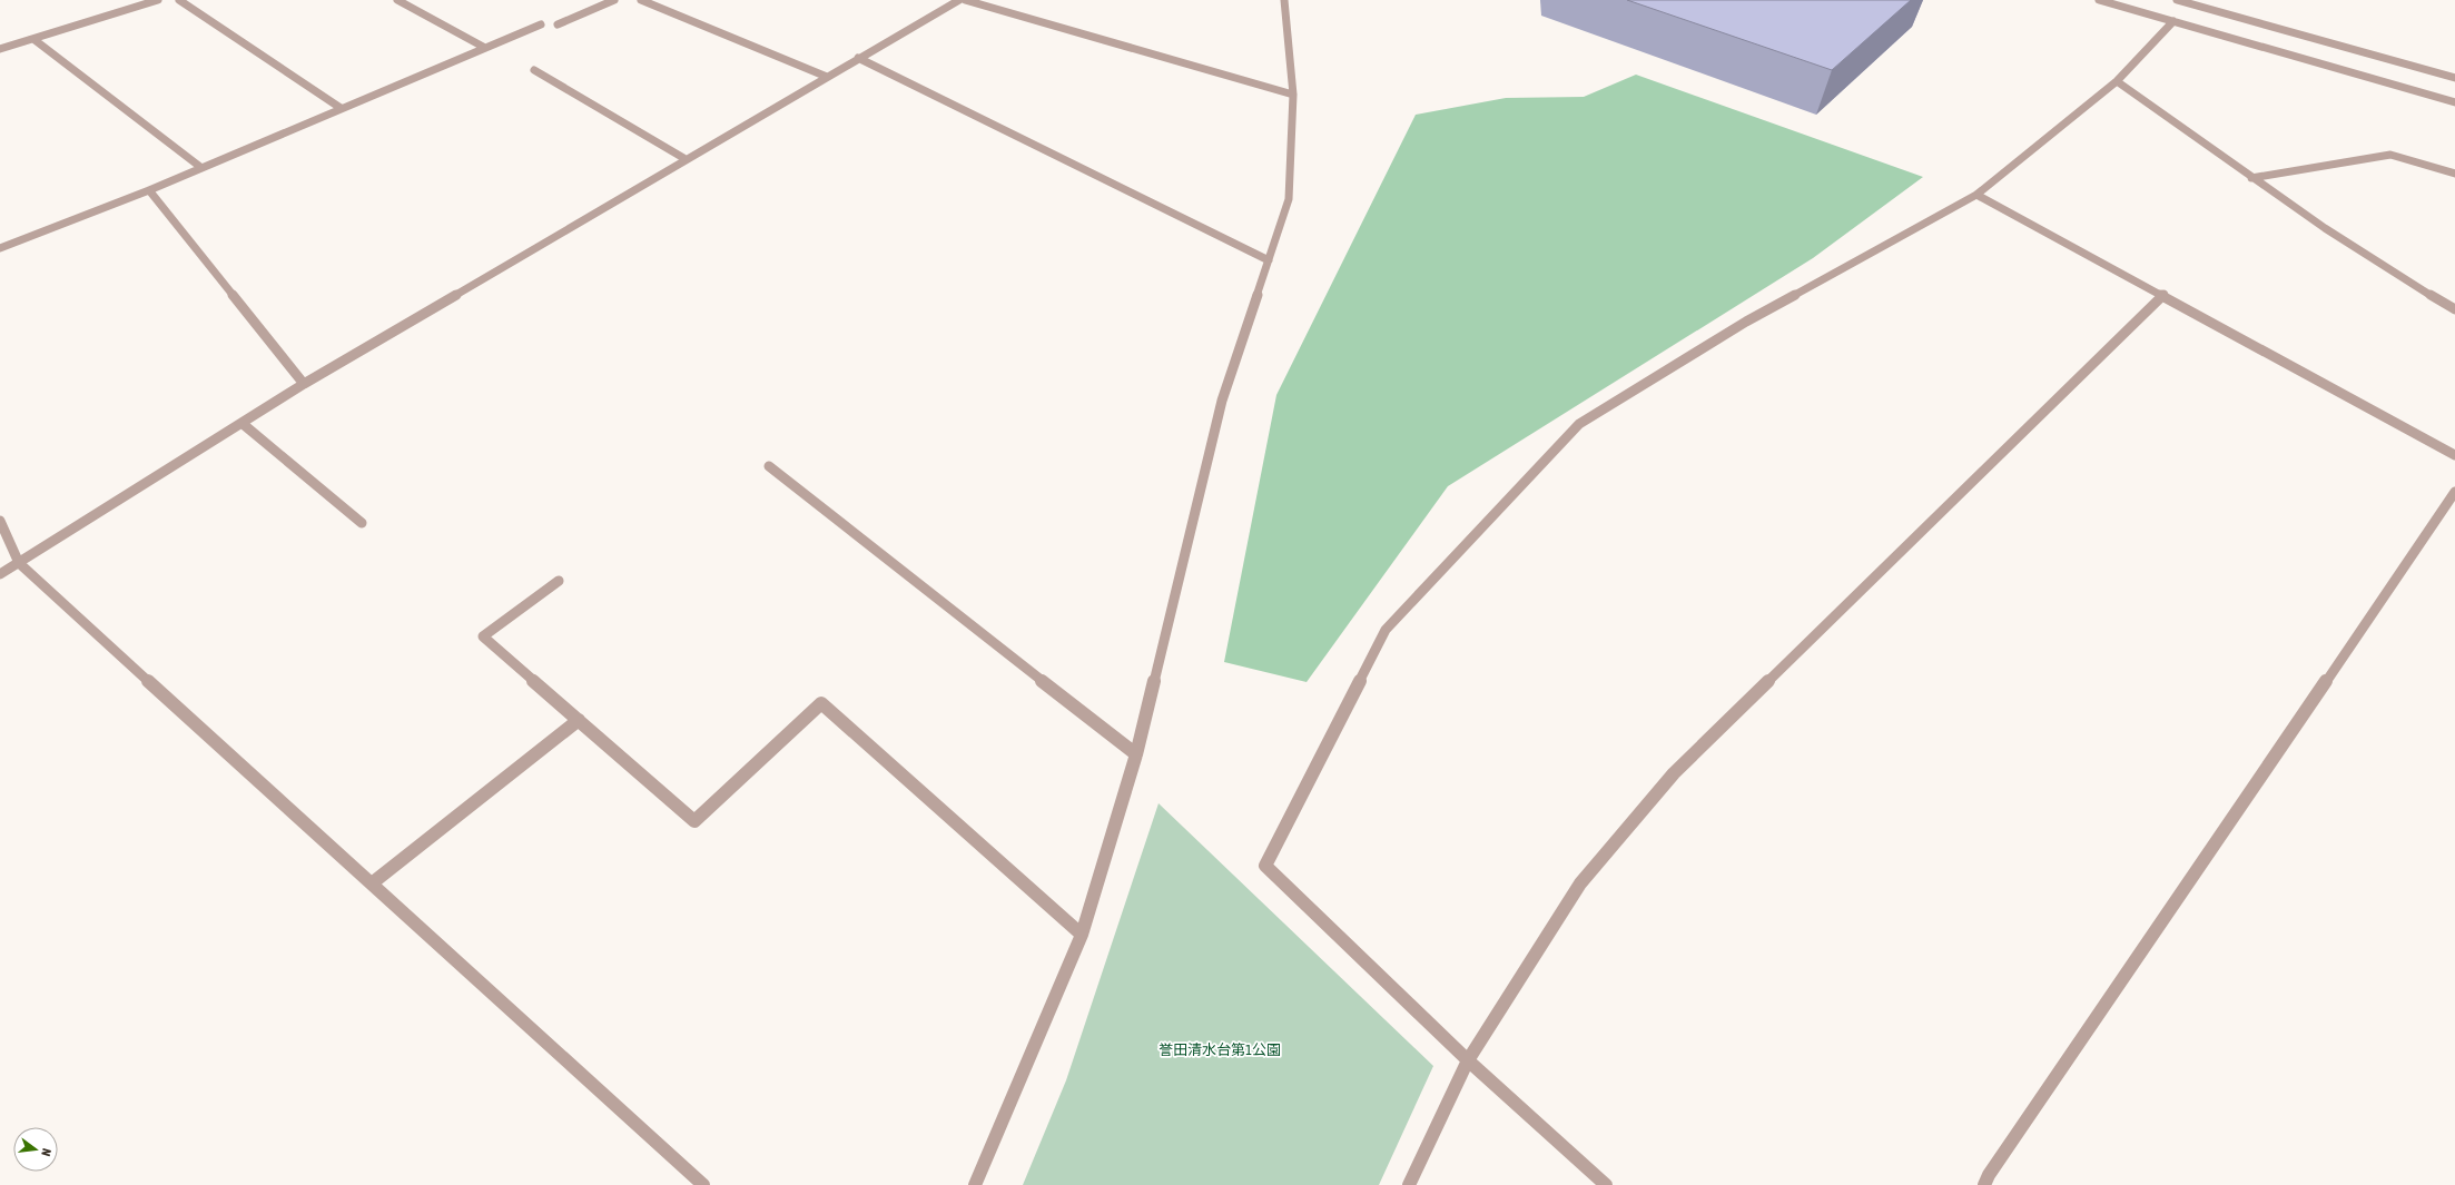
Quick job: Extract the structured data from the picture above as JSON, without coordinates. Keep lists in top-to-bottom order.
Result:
{
  "parks": ["誉田清水台第1公園"],
  "north": "right"
}
